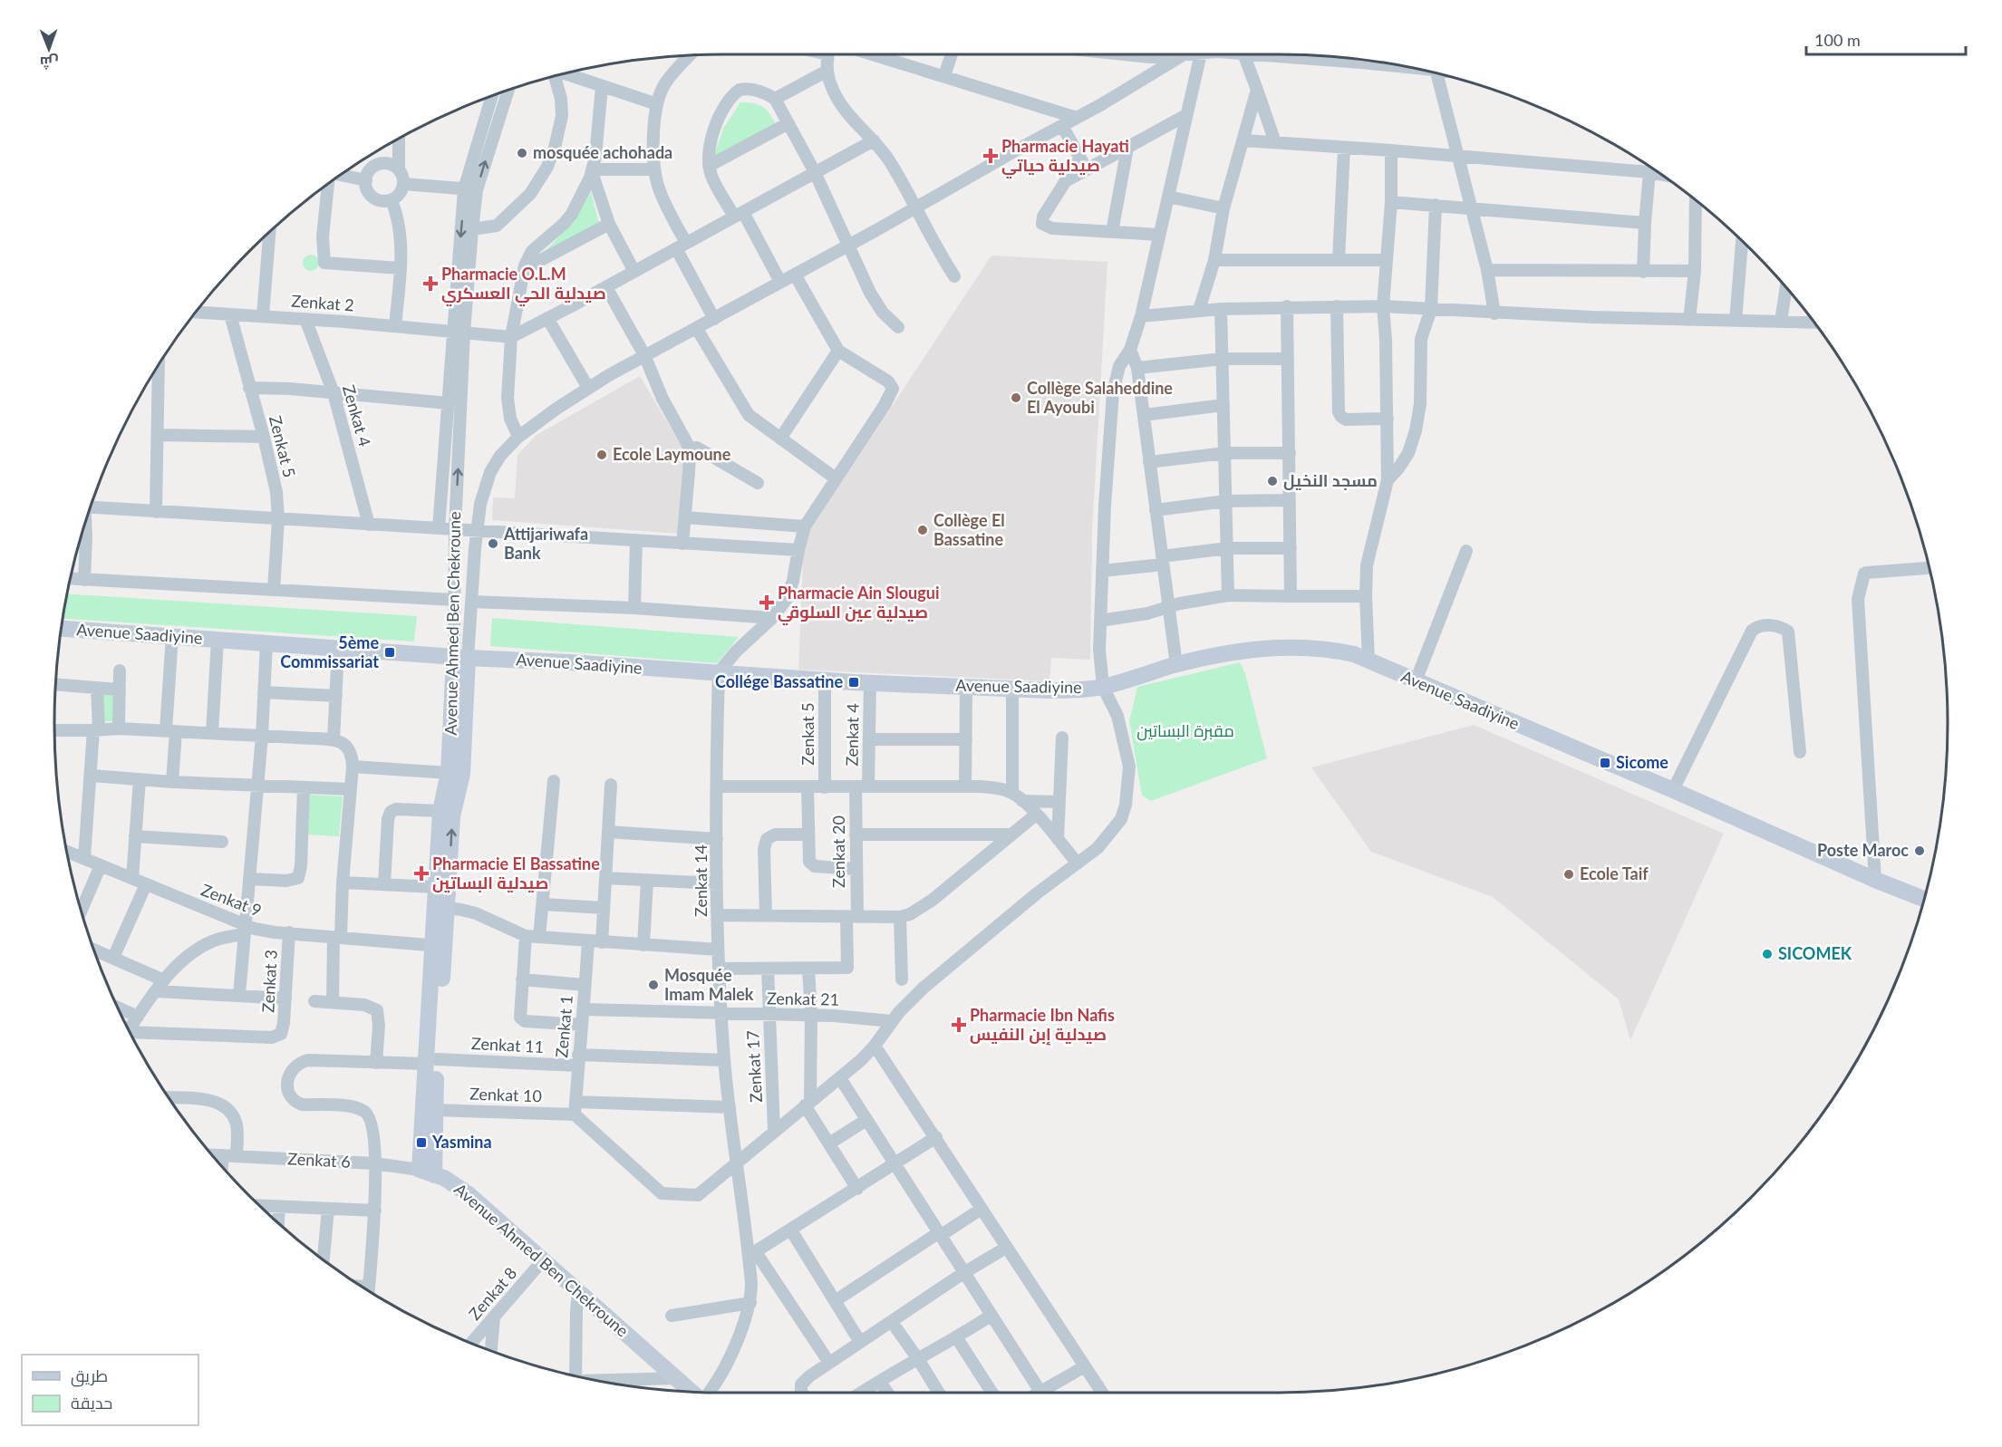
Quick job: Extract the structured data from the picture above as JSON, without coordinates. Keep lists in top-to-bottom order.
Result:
{
  "streets": {
    "main road": ["Avenue Ahmed Ben Chekroune", "Avenue Saadiyine"],
    "street": [
      "Zenkat 2",
      "Zenkat 4",
      "Zenkat 5",
      "Zenkat 20",
      "Zenkat 14",
      "Zenkat 9",
      "Zenkat 3",
      "Zenkat 21",
      "Zenkat 1",
      "Zenkat 11",
      "Zenkat 17",
      "Zenkat 10",
      "Zenkat 6",
      "Zenkat 8"
    ]
  },
  "crossings": [
    ["Zenkat 2", "Zenkat 4"],
    ["Zenkat 2", "Zenkat 5"],
    ["Zenkat 2", "Avenue Ahmed Ben Chekroune"],
    ["Zenkat 4", "Avenue Saadiyine"],
    ["Zenkat 5", "Avenue Saadiyine"],
    ["Avenue Ahmed Ben Chekroune", "Avenue Saadiyine"],
    ["Avenue Ahmed Ben Chekroune", "Zenkat 9"],
    ["Avenue Ahmed Ben Chekroune", "Zenkat 11"],
    ["Avenue Ahmed Ben Chekroune", "Zenkat 10"],
    ["Avenue Ahmed Ben Chekroune", "Zenkat 6"],
    ["Avenue Ahmed Ben Chekroune", "Zenkat 8"],
    ["Avenue Saadiyine", "Zenkat 14"],
    ["Zenkat 14", "Zenkat 21"],
    ["Zenkat 14", "Zenkat 11"],
    ["Zenkat 14", "Zenkat 10"],
    ["Zenkat 9", "Zenkat 3"],
    ["Zenkat 21", "Zenkat 1"],
    ["Zenkat 21", "Zenkat 17"],
    ["Zenkat 1", "Zenkat 11"],
    ["Zenkat 1", "Zenkat 10"],
    ["Zenkat 11", "Zenkat 6"]
  ],
  "parks": ["مقبرة البساتين"],
  "places": {
    "other": [
      "mosquée achohada",
      "Collège Salaheddine El Ayoubi",
      "Ecole Laymoune",
      "مسجد النخيل",
      "Collège El Bassatine",
      "Attijariwafa Bank",
      "Poste Maroc",
      "Ecole Taif",
      "SICOMEK",
      "Mosquée Imam Malek"
    ],
    "health": [
      "Pharmacie Hayati صيدلية حياتي",
      "Pharmacie O.L.M صيدلية الحي العسكري",
      "Pharmacie Ain Slougui صيدلية عين السلوقي",
      "Pharmacie El Bassatine صيدلية البساتين",
      "Pharmacie Ibn Nafis صيدلية إبن النفيس"
    ],
    "transit": [
      "5ème Commissariat",
      "Collége Bassatine",
      "Sicome",
      "Yasmina"
    ]
  },
  "legend": ["طريق", "حديقة"],
  "scale_bar": "100 m",
  "north": "bottom"
}
